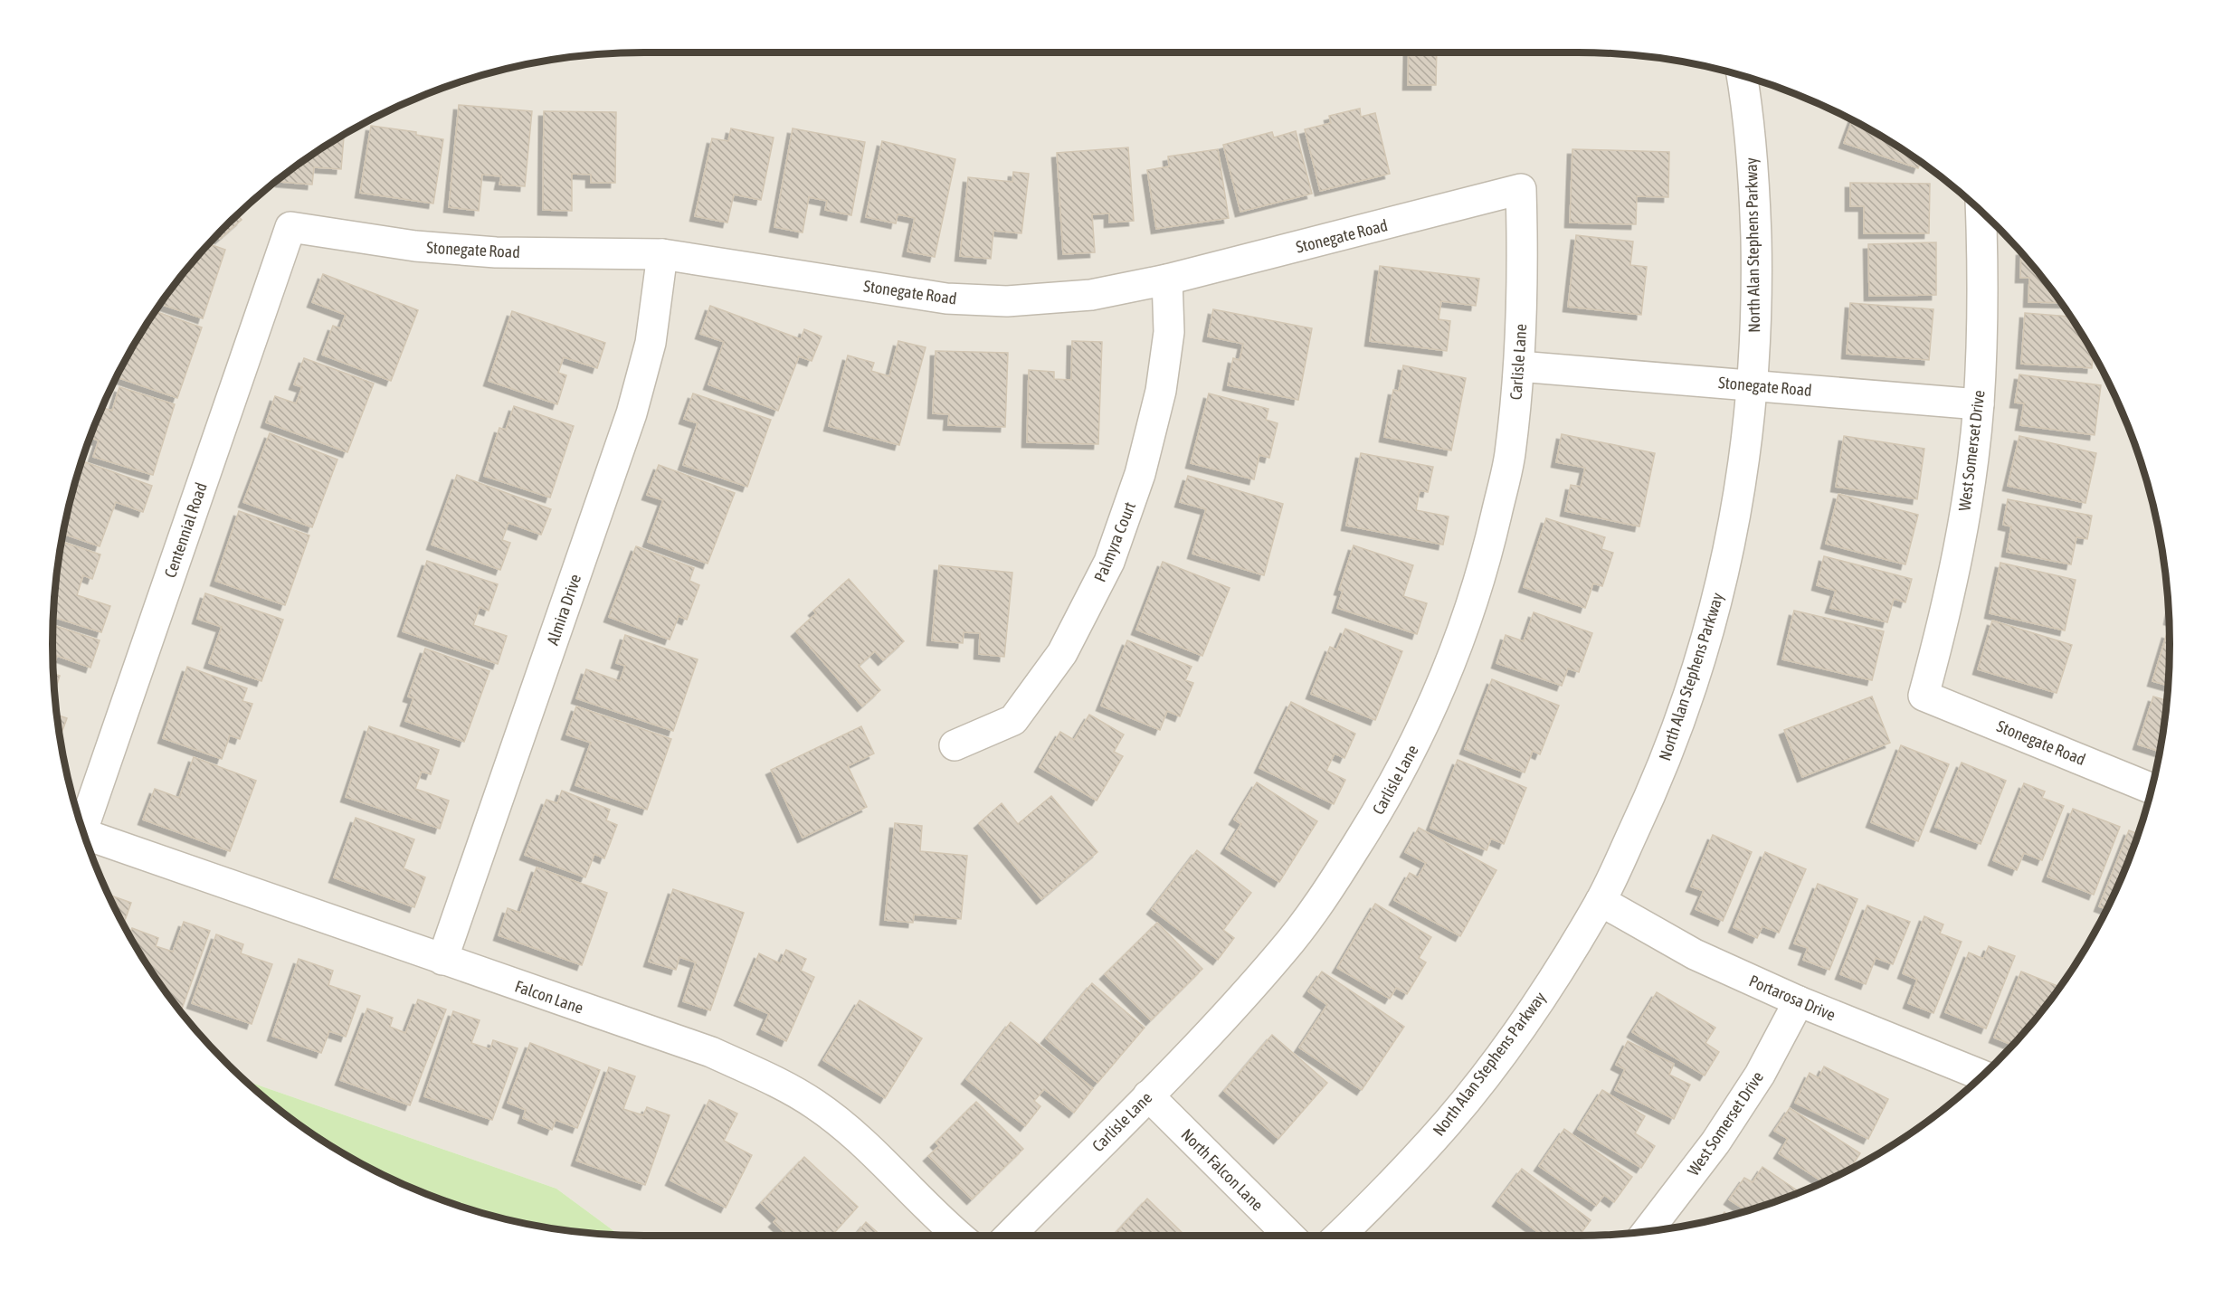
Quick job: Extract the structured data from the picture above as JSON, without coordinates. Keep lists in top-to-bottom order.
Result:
{
  "streets": {
    "street": [
      "Stonegate Road",
      "North Alan Stephens Parkway",
      "Carlisle Lane",
      "West Somerset Drive",
      "Centennial Road",
      "Palmyra Court",
      "Almira Drive",
      "Falcon Lane",
      "Portarosa Drive",
      "North Falcon Lane"
    ]
  },
  "crossings": [
    ["Stonegate Road", "North Alan Stephens Parkway"],
    ["Stonegate Road", "Carlisle Lane"],
    ["Stonegate Road", "West Somerset Drive"],
    ["Stonegate Road", "Centennial Road"],
    ["Stonegate Road", "Palmyra Court"],
    ["Stonegate Road", "Almira Drive"],
    ["North Alan Stephens Parkway", "Portarosa Drive"],
    ["Carlisle Lane", "North Falcon Lane"],
    ["West Somerset Drive", "Portarosa Drive"],
    ["Almira Drive", "Falcon Lane"]
  ]
}
